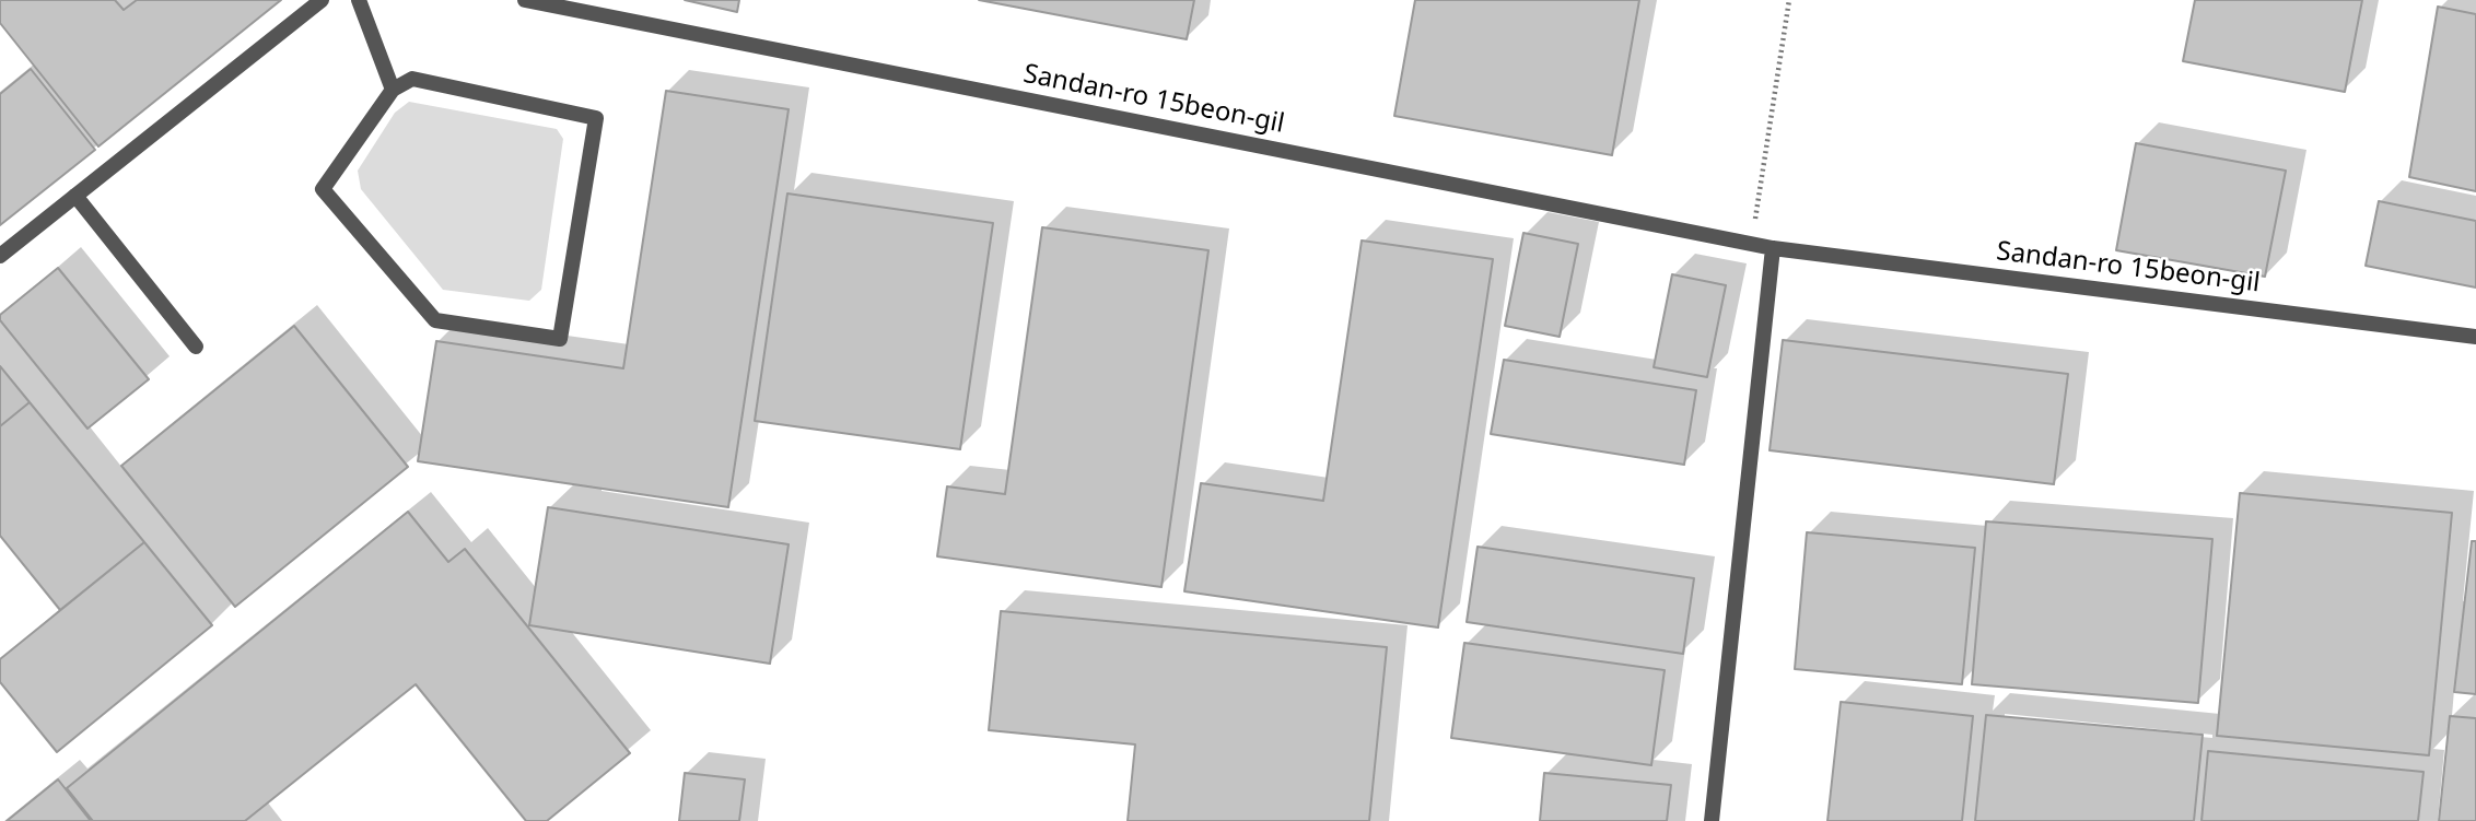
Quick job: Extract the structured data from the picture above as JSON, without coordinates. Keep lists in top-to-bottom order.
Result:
{
  "streets": {
    "street": ["Sandan-ro 15beon-gil"]
  }
}
